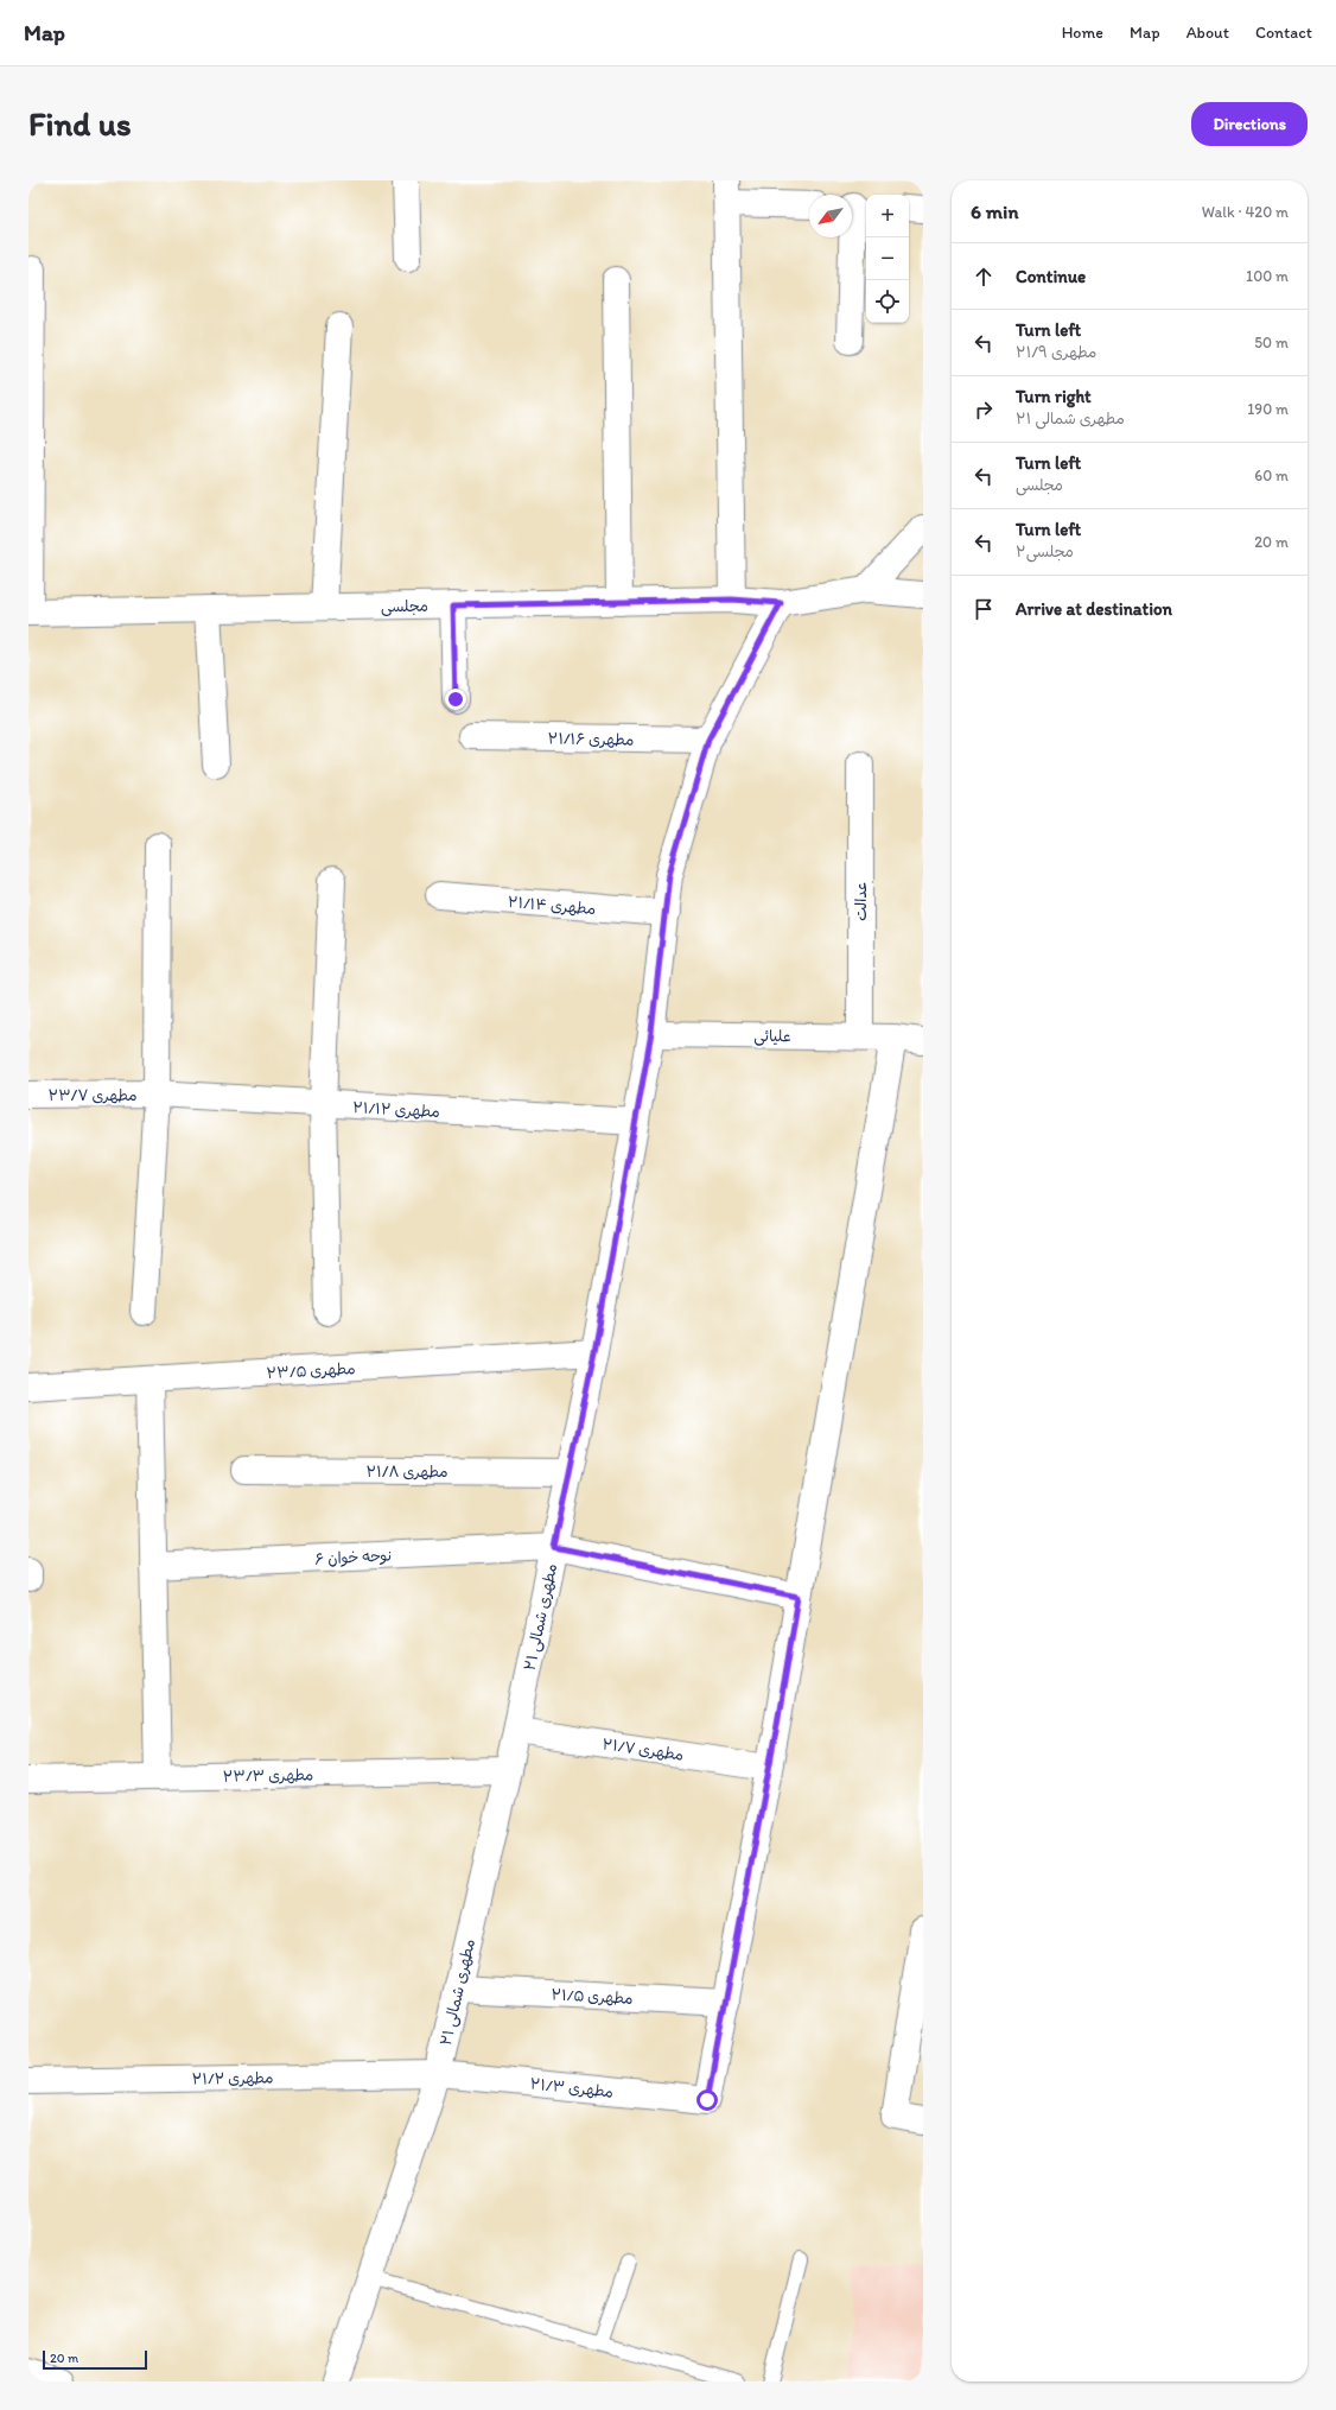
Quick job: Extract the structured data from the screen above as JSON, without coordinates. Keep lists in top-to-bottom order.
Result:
{
  "streets": {
    "street": [
      "مجلسی",
      "مطهری ۲۱/۱۶",
      "عدالت",
      "مطهری ۲۱/۱۴",
      "علیائی",
      "مطهری ۲۳/۷",
      "مطهری ۲۱/۱۲",
      "مطهری ۲۳/۵",
      "مطهری ۲۱/۸",
      "نوحه خوان ۶",
      "مطهری شمالی ۲۱",
      "مطهری ۲۱/۷",
      "مطهری ۲۳/۳",
      "مطهری ۲۱/۵",
      "مطهری ۲۱/۲",
      "مطهری ۲۱/۳"
    ]
  },
  "crossings": [
    ["مجلسی", "مطهری شمالی ۲۱"],
    ["مطهری ۲۱/۱۶", "مطهری شمالی ۲۱"],
    ["عدالت", "علیائی"],
    ["مطهری ۲۱/۱۴", "مطهری شمالی ۲۱"],
    ["علیائی", "مطهری شمالی ۲۱"],
    ["مطهری ۲۳/۷", "مطهری ۲۱/۱۲"],
    ["مطهری ۲۱/۱۲", "مطهری شمالی ۲۱"],
    ["مطهری ۲۳/۵", "مطهری شمالی ۲۱"],
    ["مطهری ۲۱/۸", "مطهری شمالی ۲۱"],
    ["نوحه خوان ۶", "مطهری شمالی ۲۱"],
    ["مطهری شمالی ۲۱", "مطهری ۲۱/۷"],
    ["مطهری شمالی ۲۱", "مطهری ۲۳/۳"],
    ["مطهری شمالی ۲۱", "مطهری ۲۱/۵"],
    ["مطهری شمالی ۲۱", "مطهری ۲۱/۲"],
    ["مطهری شمالی ۲۱", "مطهری ۲۱/۳"],
    ["مطهری ۲۱/۵", "مطهری ۲۱/۳"],
    ["مطهری ۲۱/۲", "مطهری ۲۱/۳"]
  ],
  "scale_bar": "20 m",
  "north": "bottom left",
  "page": {
    "header": "Map",
    "nav": [
      "Home",
      "Map",
      "About",
      "Contact"
    ],
    "buttons": "Directions",
    "title": "Find us",
    "heading": ["6 min", "Walk · 420 m"],
    "map_buttons": ["+", "−"],
    "list": [
      ["Continue", "100 m"],
      ["Turn left", "مطهری ۲۱/۹", "50 m"],
      ["Turn right", "مطهری شمالی ۲۱", "190 m"],
      ["Turn left", "مجلسی", "60 m"],
      ["Turn left", "مجلسی۲", "20 m"],
      "Arrive at destination"
    ],
    "scale": "20 m"
  }
}
